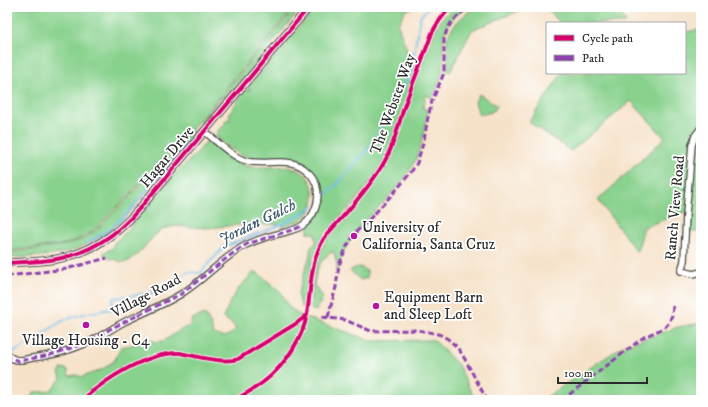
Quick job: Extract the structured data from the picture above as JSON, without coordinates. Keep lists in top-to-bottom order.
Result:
{
  "streets": {
    "main road": ["Hagar Drive"],
    "street": ["Ranch View Road", "Village Road"],
    "cycle path": ["The Webster Way"]
  },
  "crossings": [
    ["Hagar Drive", "Village Road"]
  ],
  "water": ["Jordan Gulch"],
  "places": ["University of California, Santa Cruz", "Equipment Barn and Sleep Loft", "Village Housing - C4"],
  "legend": ["Cycle path", "Path"],
  "scale_bar": "100 m"
}
